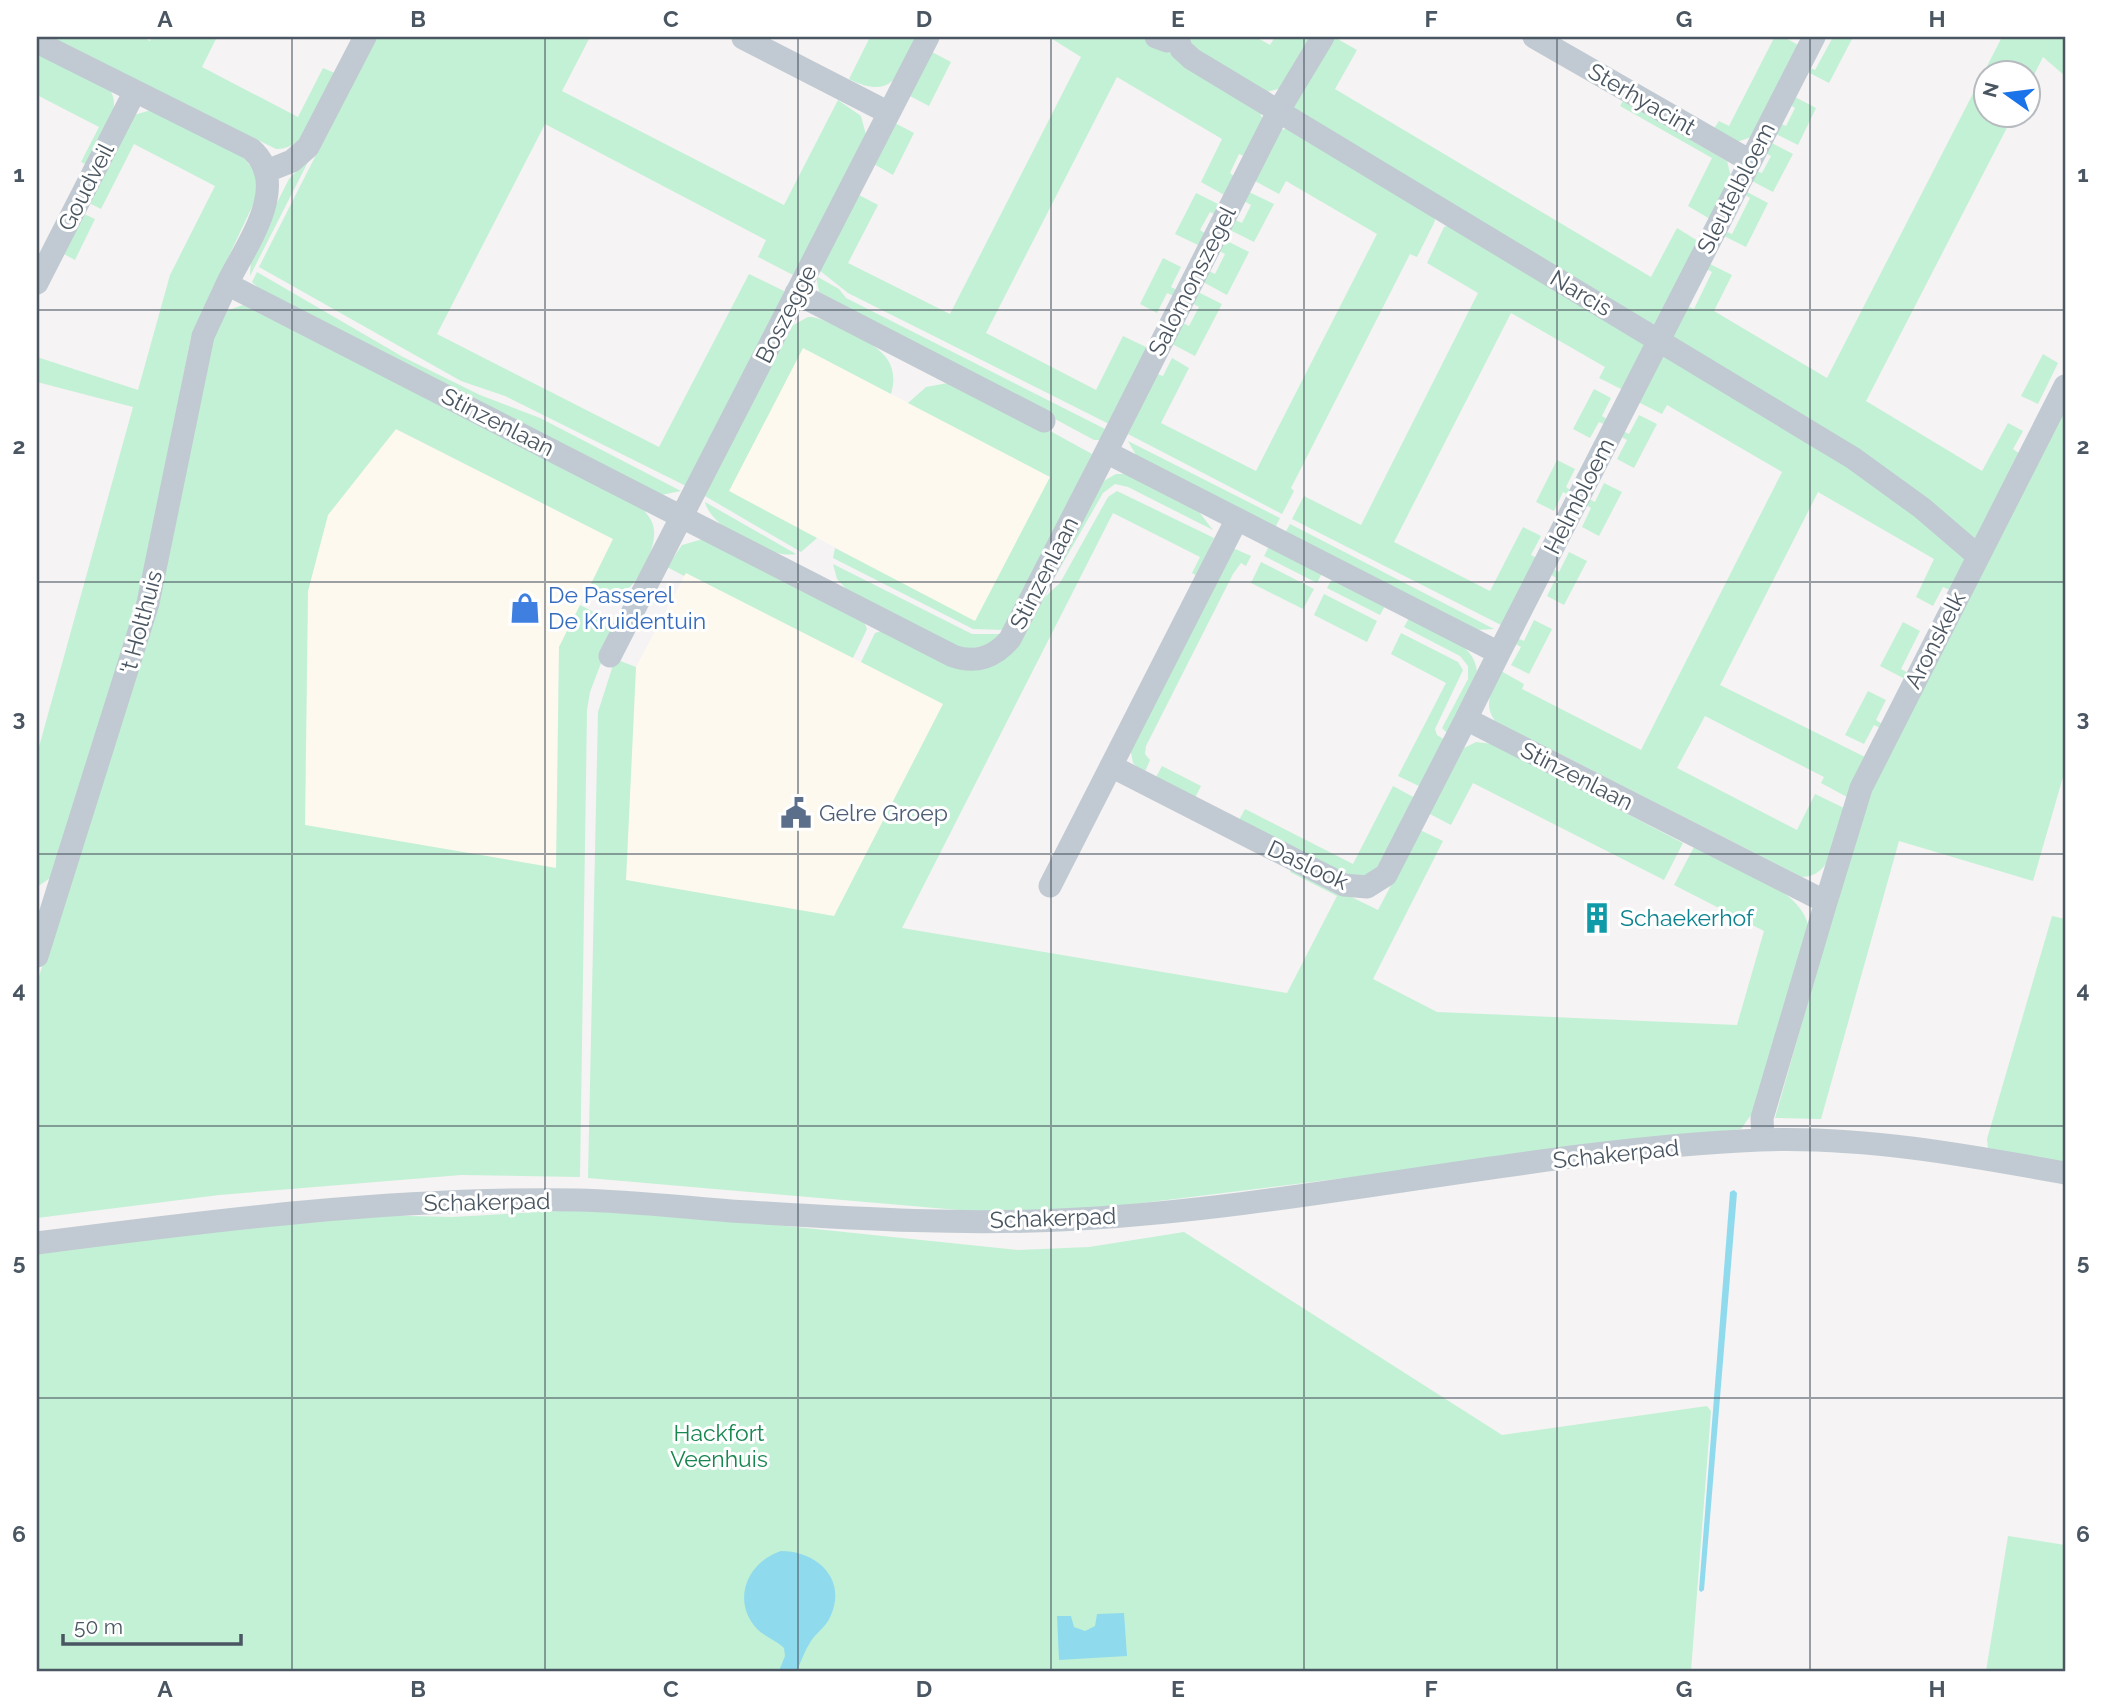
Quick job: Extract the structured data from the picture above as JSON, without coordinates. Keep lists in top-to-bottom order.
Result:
{
  "streets": {
    "street": [
      "Sterhyacint",
      "Goudveil",
      "Sleutelbloem",
      "Salomonszegel",
      "Narcis",
      "Boszegge",
      "Stinzenlaan",
      "Helmbloem",
      "'t Holthuis",
      "Aronskelk",
      "Daslook",
      "Schakerpad"
    ]
  },
  "crossings": [
    ["Sterhyacint", "Sleutelbloem"],
    ["Sleutelbloem", "Narcis"],
    ["Sleutelbloem", "Helmbloem"],
    ["Salomonszegel", "Narcis"],
    ["Salomonszegel", "Stinzenlaan"],
    ["Narcis", "Helmbloem"],
    ["Narcis", "Aronskelk"],
    ["Boszegge", "Stinzenlaan"],
    ["Stinzenlaan", "'t Holthuis"],
    ["Stinzenlaan", "Aronskelk"],
    ["Stinzenlaan", "Daslook"]
  ],
  "parks": ["Hackfort Veenhuis"],
  "places": {
    "shop": ["De Passerel De Kruidentuin"],
    "public building": ["Gelre Groep"],
    "building": ["Schaekerhof"]
  },
  "scale_bar": "50 m",
  "north": "left",
  "grid": {
    "columns": [
      "A",
      "B",
      "C",
      "D",
      "E",
      "F",
      "G",
      "H"
    ],
    "rows": [
      "1",
      "2",
      "3",
      "4",
      "5",
      "6"
    ]
  }
}
